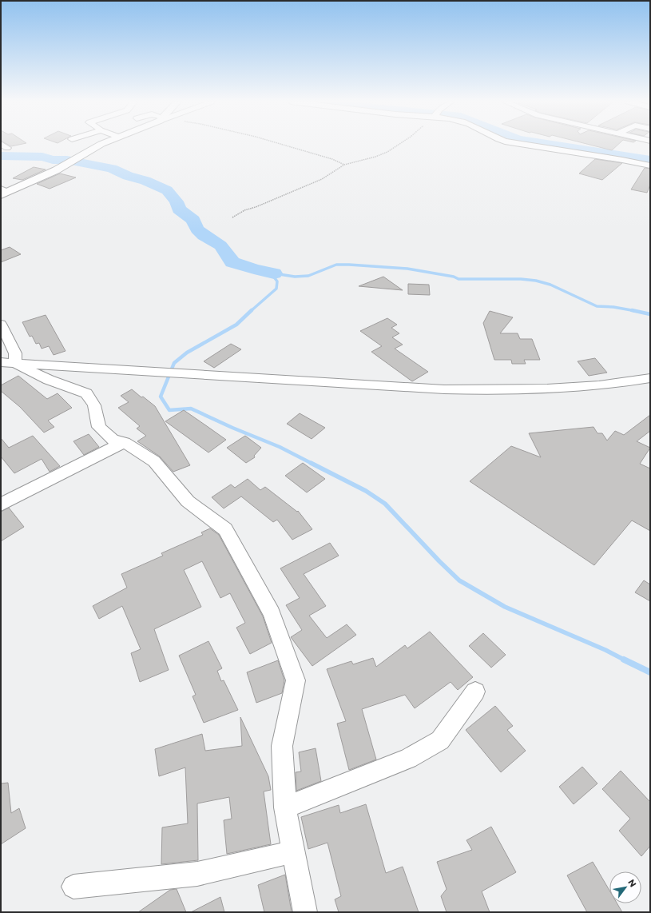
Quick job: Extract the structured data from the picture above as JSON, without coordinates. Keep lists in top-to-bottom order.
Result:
{
  "north": "top right"
}
